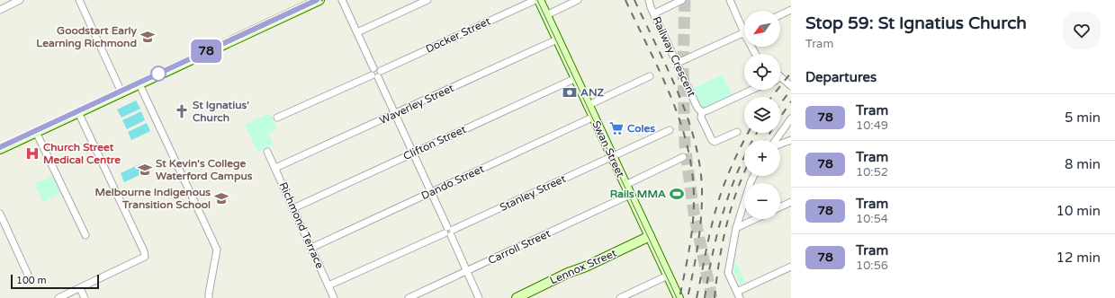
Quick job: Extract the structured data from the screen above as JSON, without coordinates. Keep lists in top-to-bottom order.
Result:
{
  "streets": {
    "main road": ["Swan Street", "Lennox Street"],
    "street": [
      "Docker Street",
      "Railway Crescent",
      "Waverley Street",
      "Clifton Street",
      "Dando Street",
      "Stanley Street",
      "Richmond Terrace",
      "Carroll Street"
    ]
  },
  "crossings": [
    ["Waverley Street", "Swan Street"],
    ["Waverley Street", "Richmond Terrace"],
    ["Clifton Street", "Swan Street"],
    ["Clifton Street", "Richmond Terrace"],
    ["Swan Street", "Dando Street"],
    ["Swan Street", "Stanley Street"],
    ["Swan Street", "Carroll Street"],
    ["Swan Street", "Lennox Street"],
    ["Dando Street", "Richmond Terrace"],
    ["Stanley Street", "Richmond Terrace"]
  ],
  "places": {
    "school or university": ["Goodstart Early Learning Richmond", "St Kevin's College Waterford Campus", "Melbourne Indigenous Transition School"],
    "bank": ["ANZ"],
    "church": ["St Ignatius' Church"],
    "supermarket": ["Coles"],
    "hospital": ["Church Street Medical Centre"],
    "sports": ["Rails MMA"]
  },
  "lines": ["tram line 78"],
  "scale_bar": "100 m",
  "north": "bottom left",
  "page": {
    "on_map": "78",
    "heading": [
      ["Stop 59: St Ignatius Church", "Tram"],
      "Departures"
    ],
    "map_buttons": ["+", "−"],
    "list": [
      {
        "mark": "78",
        "name": "Tram",
        "note": "10:49",
        "value": "5 min"
      },
      {
        "mark": "78",
        "name": "Tram",
        "note": "10:52",
        "value": "8 min"
      },
      {
        "mark": "78",
        "name": "Tram",
        "note": "10:54",
        "value": "10 min"
      },
      {
        "mark": "78",
        "name": "Tram",
        "note": "10:56",
        "value": "12 min"
      }
    ],
    "scale": "100 m"
  }
}
